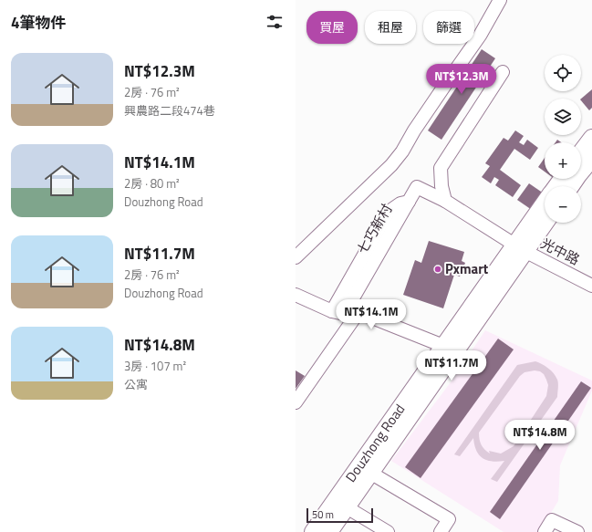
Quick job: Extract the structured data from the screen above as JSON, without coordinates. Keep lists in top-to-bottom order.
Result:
{
  "streets": {
    "main road": ["Douzhong Road"],
    "street": ["七巧新村", "光中路"]
  },
  "crossings": [
    ["七巧新村", "光中路"],
    ["光中路", "Douzhong Road"]
  ],
  "places": ["Pxmart"],
  "scale_bar": "50 m",
  "page": {
    "heading": "4筆物件",
    "chip": ["買屋", "租屋", "篩選"],
    "list": [
      {
        "name": "NT$12.3M",
        "note": "2房 · 76 m² · 興農路二段474巷"
      },
      {
        "name": "NT$14.1M",
        "note": "2房 · 80 m² · Douzhong Road"
      },
      {
        "name": "NT$11.7M",
        "note": "2房 · 76 m² · Douzhong Road"
      },
      {
        "name": "NT$14.8M",
        "note": "3房 · 107 m² · 公寓"
      }
    ],
    "map_buttons": ["+", "−"],
    "price": [
      "NT$12.3M",
      "NT$14.1M",
      "NT$11.7M",
      "NT$14.8M"
    ],
    "scale": "50 m"
  }
}
